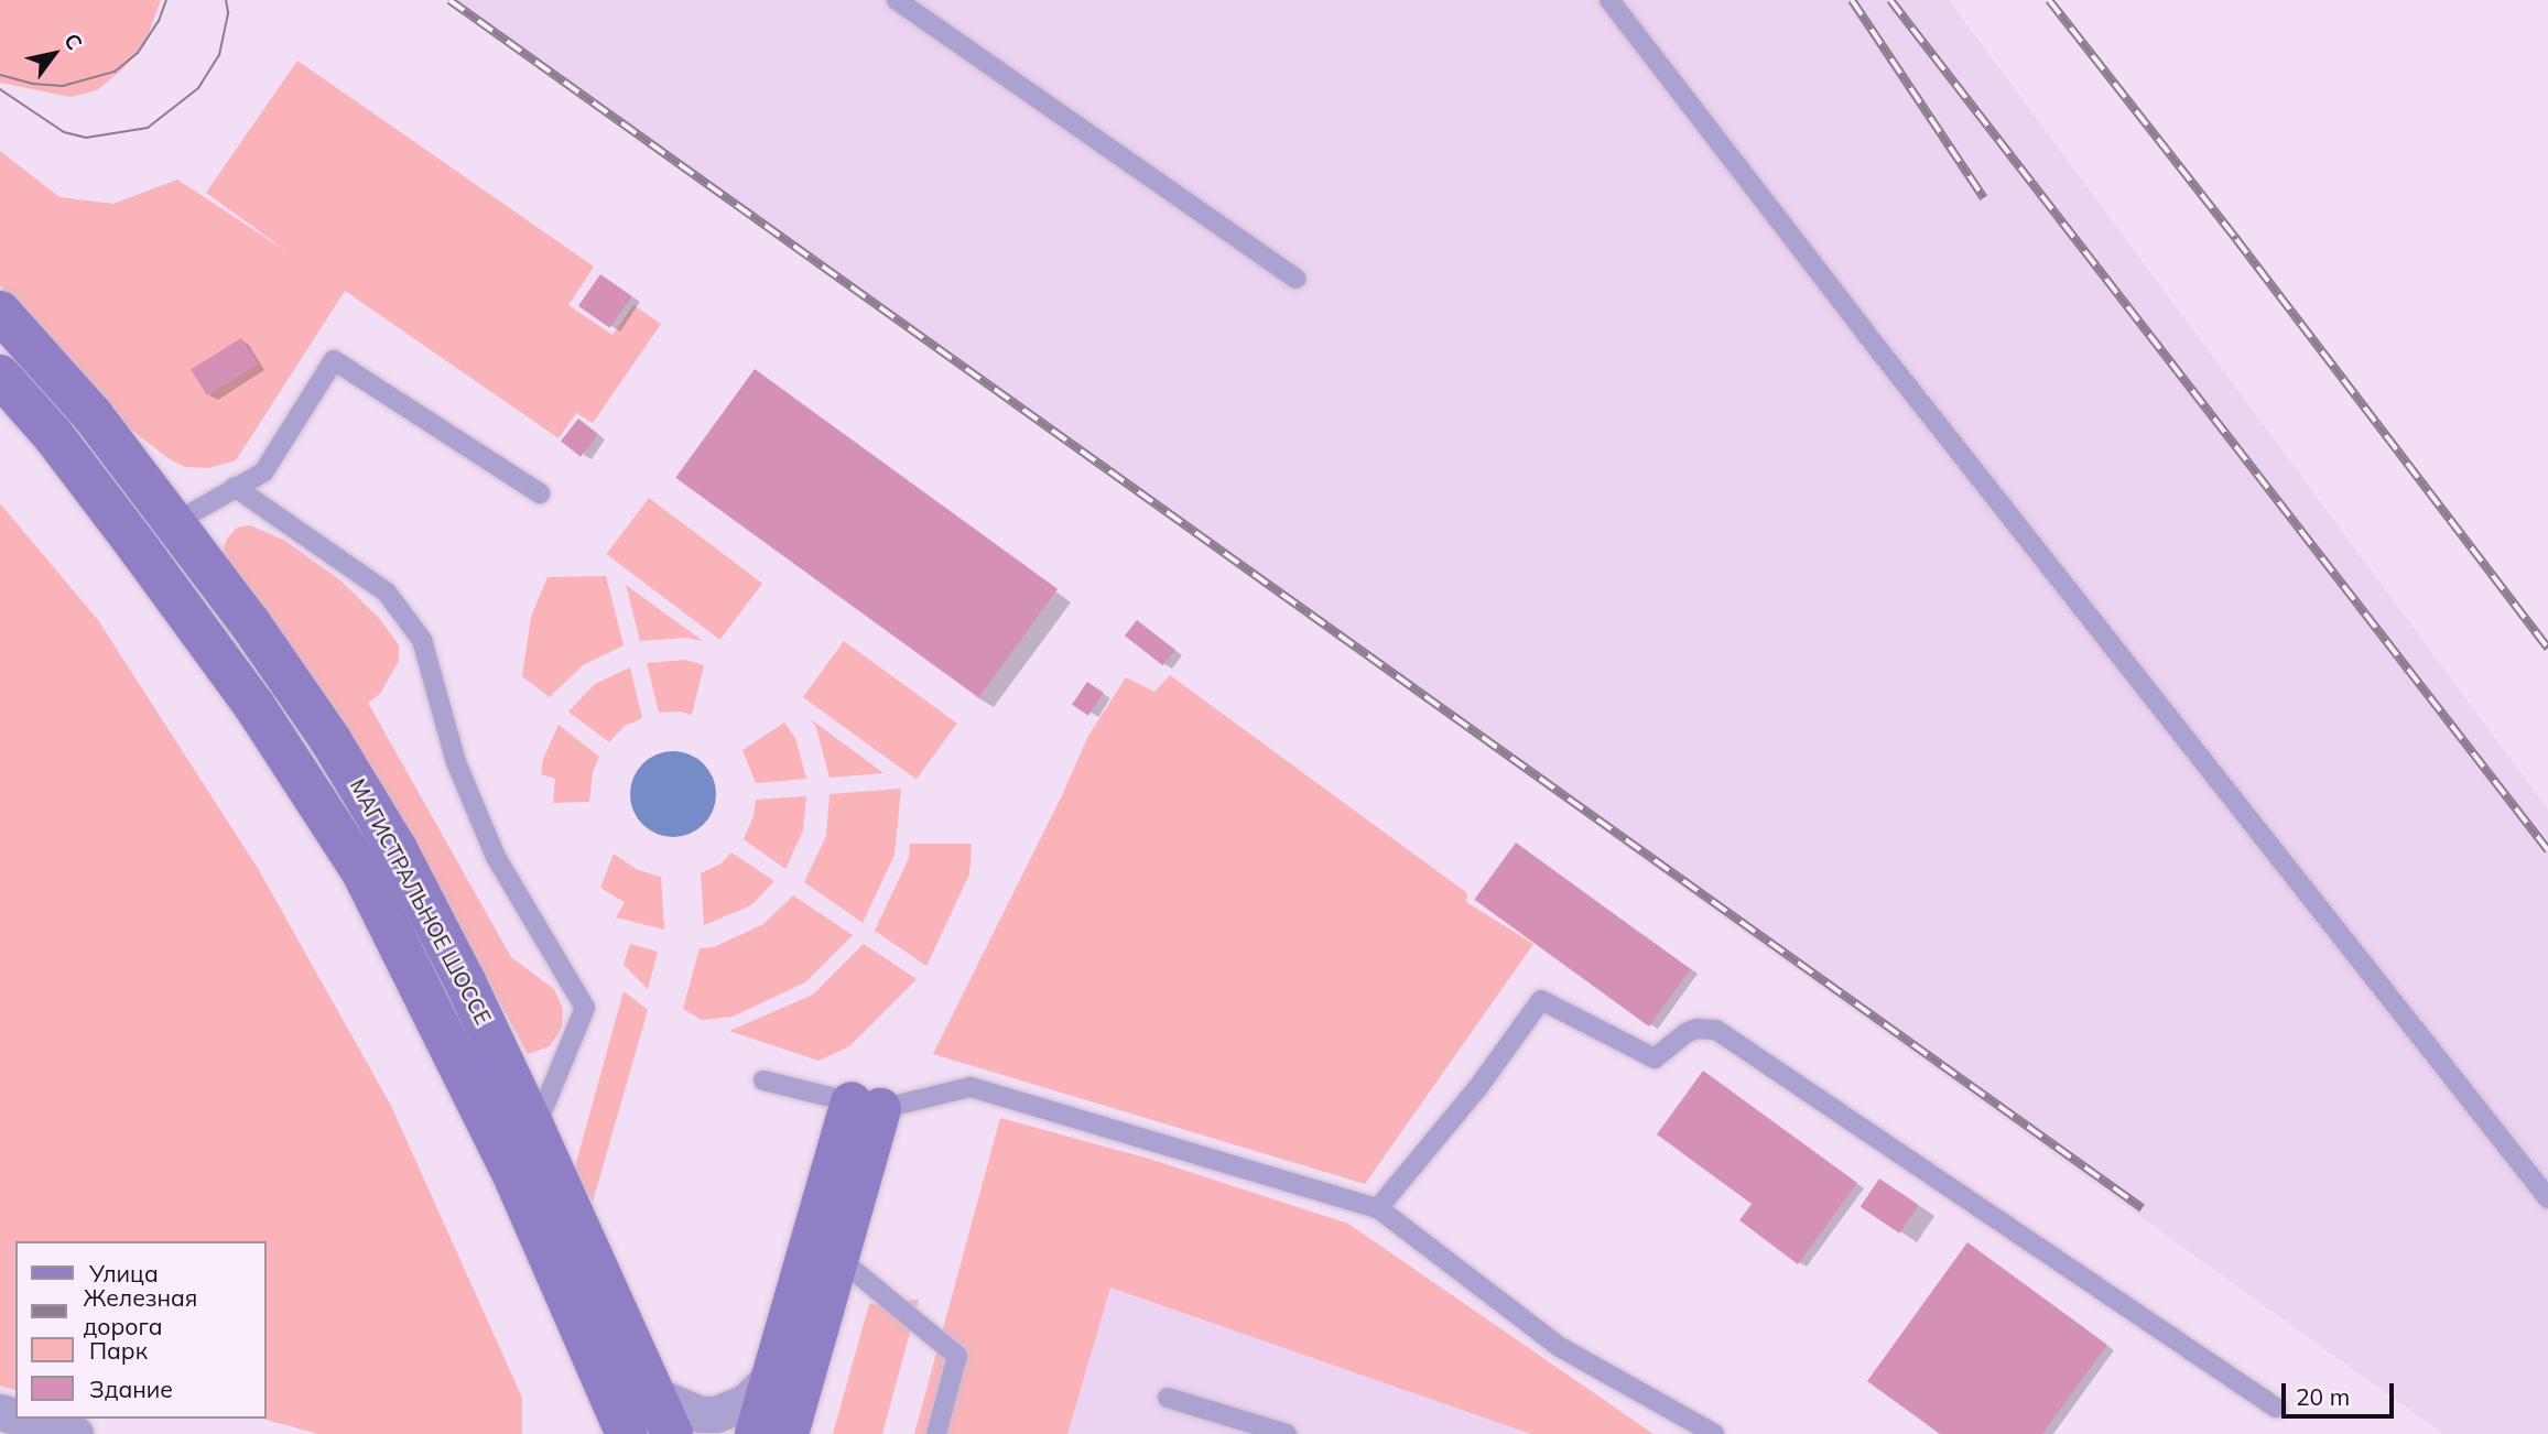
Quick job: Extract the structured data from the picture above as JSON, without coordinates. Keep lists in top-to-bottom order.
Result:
{
  "streets": {
    "main road": ["МАГИСТРАЛЬНОЕ ШОССЕ"]
  },
  "legend": [
    "Улица",
    "Железная дорога",
    "Парк",
    "Здание"
  ],
  "scale_bar": "20 m",
  "north": "top right"
}
